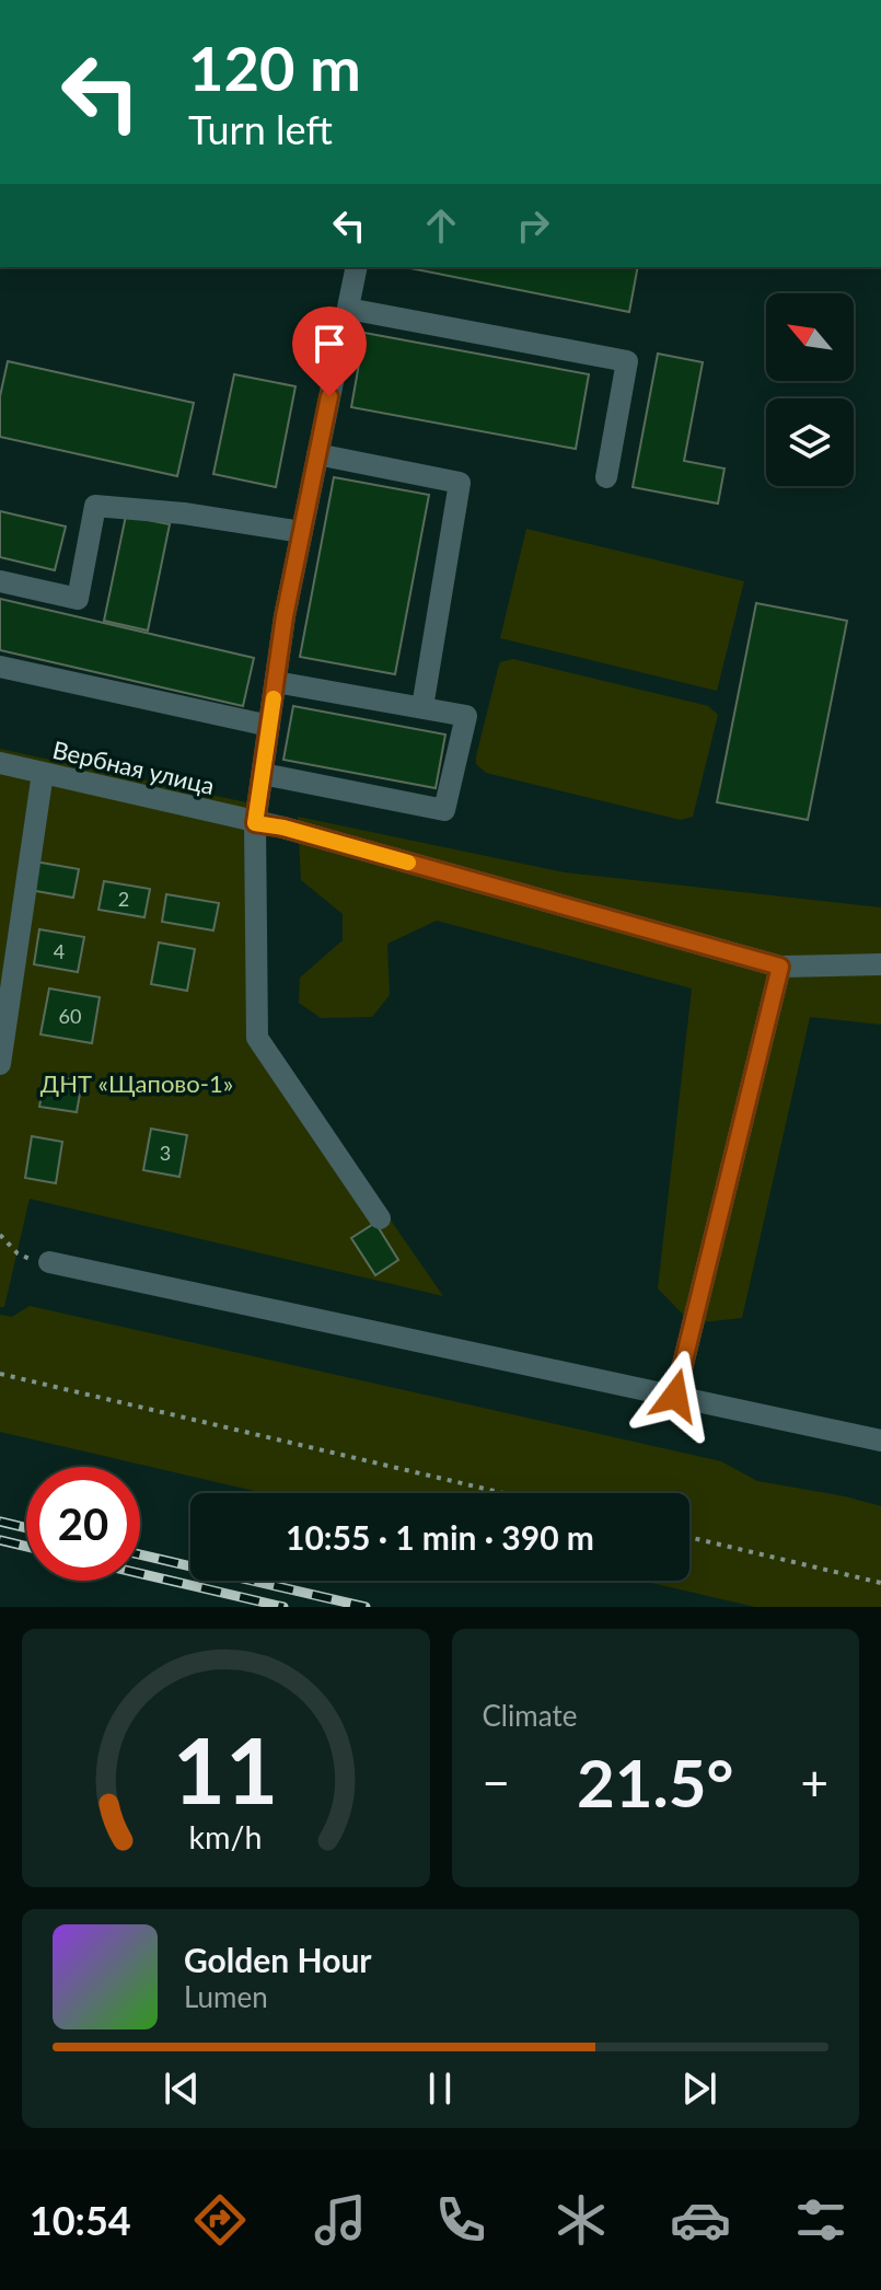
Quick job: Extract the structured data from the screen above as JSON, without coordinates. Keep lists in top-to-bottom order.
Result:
{
  "streets": {
    "street": ["Вербная улица"]
  },
  "parks": ["ДНТ «Щапово-1»"],
  "house_numbers": [
    "2",
    "4",
    "60",
    "3"
  ],
  "north": "top left",
  "page": {
    "turn": ["120 m", "Turn left"],
    "limit": "20",
    "trip": "10:55 · 1 min · 390 m",
    "tile": "Climate",
    "heat": ["−", "21.5°", "+"],
    "song": ["Golden Hour", "Lumen"],
    "tabs": "10:54",
    "gauge": ["11", "km/h"]
  }
}
